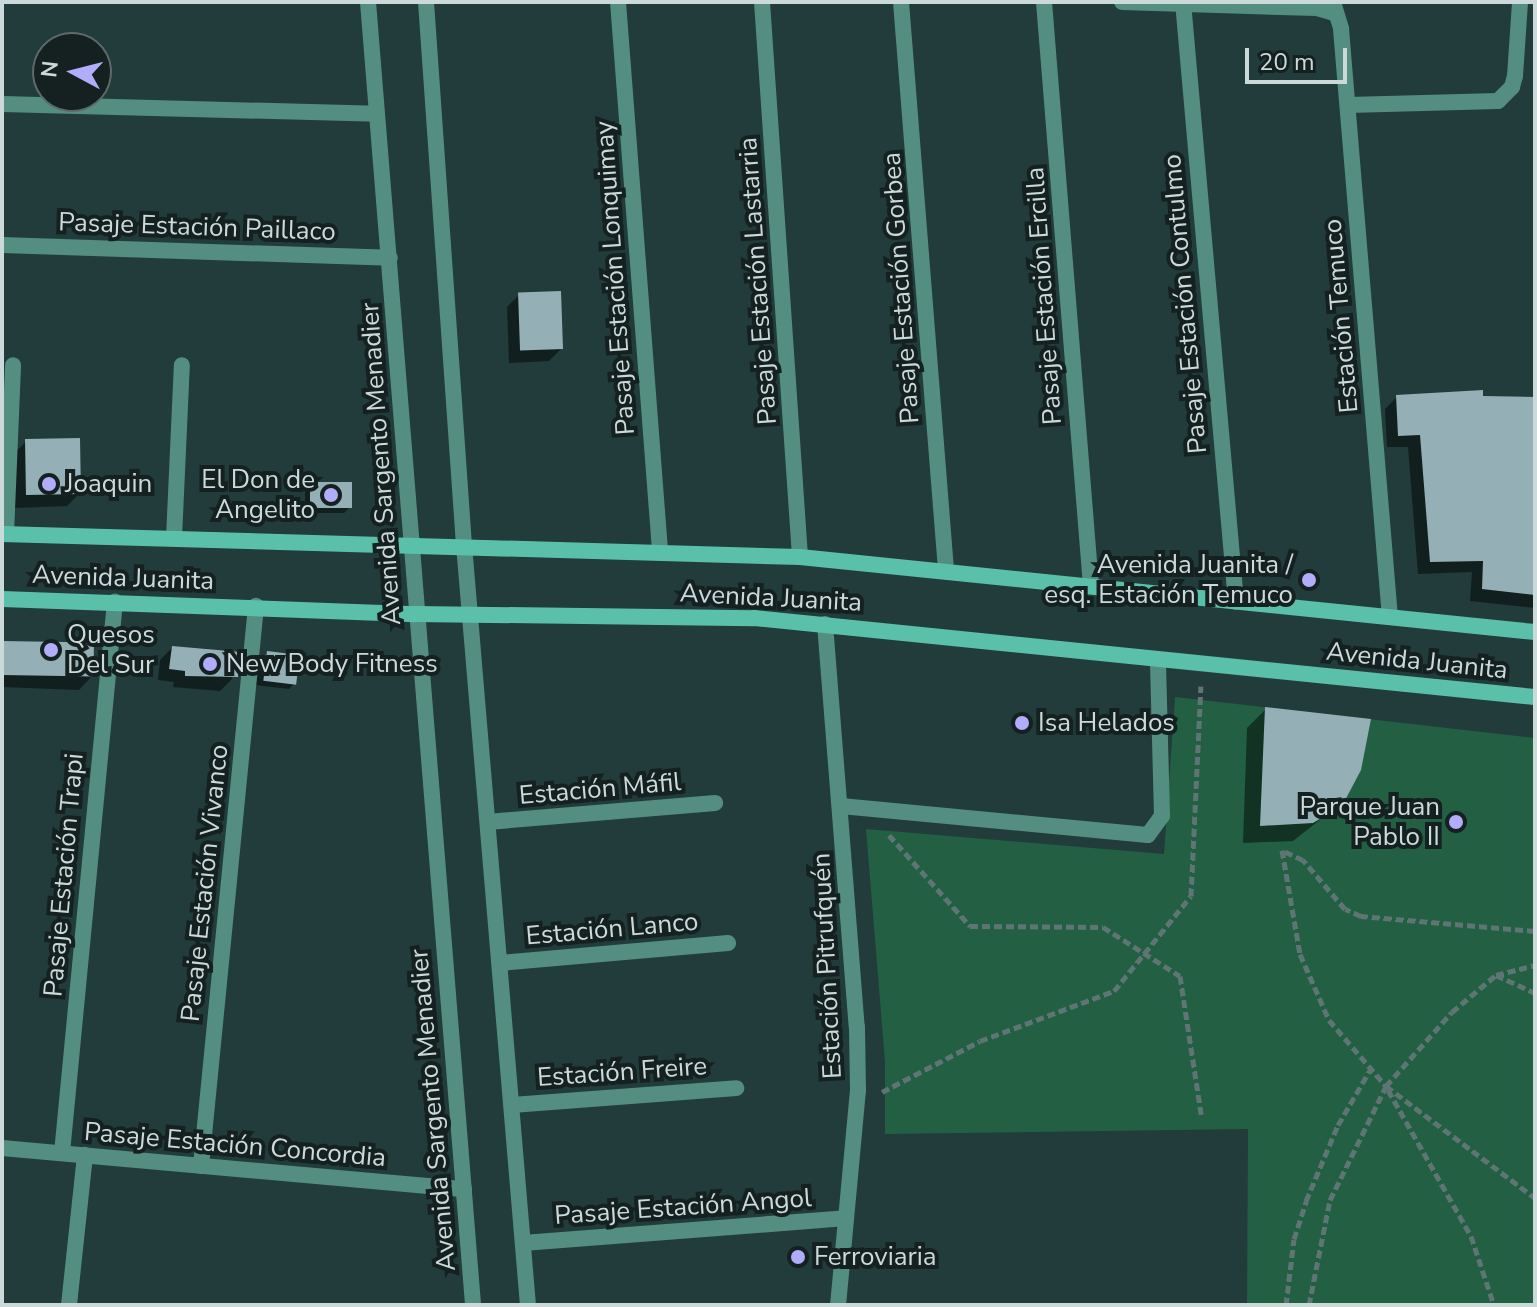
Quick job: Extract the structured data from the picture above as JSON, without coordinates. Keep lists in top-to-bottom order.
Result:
{
  "streets": {
    "main road": ["Avenida Juanita"],
    "street": [
      "Pasaje Estación Paillaco",
      "Pasaje Estación Lonquimay",
      "Pasaje Estación Lastarria",
      "Pasaje Estación Gorbea",
      "Pasaje Estación Ercilla",
      "Pasaje Estación Contulmo",
      "Estación Temuco",
      "Avenida Sargento Menadier",
      "Estación Máfil",
      "Pasaje Estación Trapi",
      "Pasaje Estación Vivanco",
      "Estación Lanco",
      "Estación Pitrufquén",
      "Estación Freire",
      "Pasaje Estación Concordia",
      "Pasaje Estación Angol"
    ]
  },
  "crossings": [
    ["Pasaje Estación Paillaco", "Avenida Sargento Menadier"],
    ["Pasaje Estación Lonquimay", "Avenida Juanita"],
    ["Pasaje Estación Lastarria", "Avenida Juanita"],
    ["Pasaje Estación Gorbea", "Avenida Juanita"],
    ["Pasaje Estación Ercilla", "Avenida Juanita"],
    ["Pasaje Estación Contulmo", "Estación Temuco"],
    ["Pasaje Estación Contulmo", "Avenida Juanita"],
    ["Estación Temuco", "Avenida Juanita"],
    ["Avenida Sargento Menadier", "Avenida Juanita"],
    ["Avenida Sargento Menadier", "Pasaje Estación Concordia"],
    ["Avenida Juanita", "Pasaje Estación Trapi"],
    ["Avenida Juanita", "Pasaje Estación Vivanco"],
    ["Avenida Juanita", "Estación Pitrufquén"],
    ["Pasaje Estación Trapi", "Pasaje Estación Concordia"],
    ["Pasaje Estación Vivanco", "Pasaje Estación Concordia"],
    ["Estación Pitrufquén", "Pasaje Estación Angol"]
  ],
  "places": [
    "Joaquin",
    "El Don de Angelito",
    "Avenida Juanita / esq. Estación Temuco",
    "Quesos Del Sur",
    "New Body Fitness",
    "Isa Helados",
    "Parque Juan Pablo II",
    "Ferroviaria"
  ],
  "scale_bar": "20 m",
  "north": "left"
}
